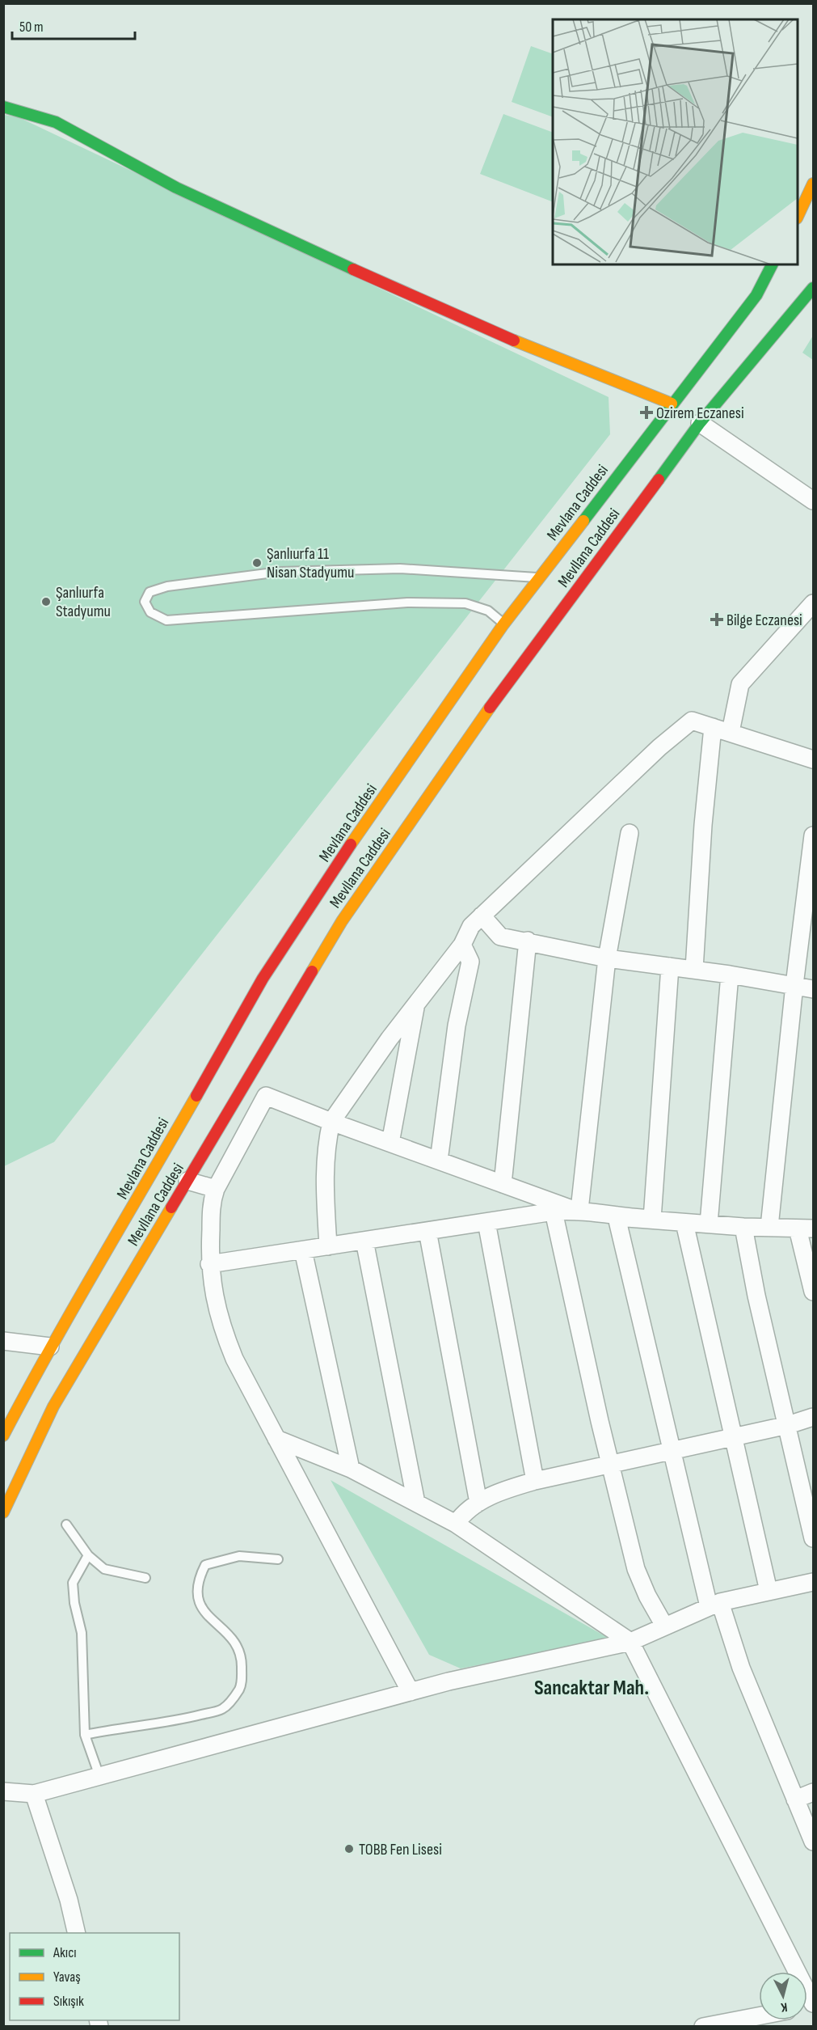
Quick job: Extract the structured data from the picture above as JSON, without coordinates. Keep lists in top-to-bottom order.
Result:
{
  "streets": {
    "main road": ["Mevlana Caddesi", "Mevllana Caddesi"]
  },
  "districts": ["Sancaktar Mah."],
  "places": {
    "health": ["Ozirem Eczanesi", "Bilge Eczanesi"],
    "other": ["Şanlıurfa 11 Nisan Stadyumu", "Şanlıurfa Stadyumu", "TOBB Fen Lisesi"]
  },
  "legend": ["Akıcı", "Yavaş", "Sıkışık"],
  "scale_bar": "50 m",
  "north": "bottom"
}
